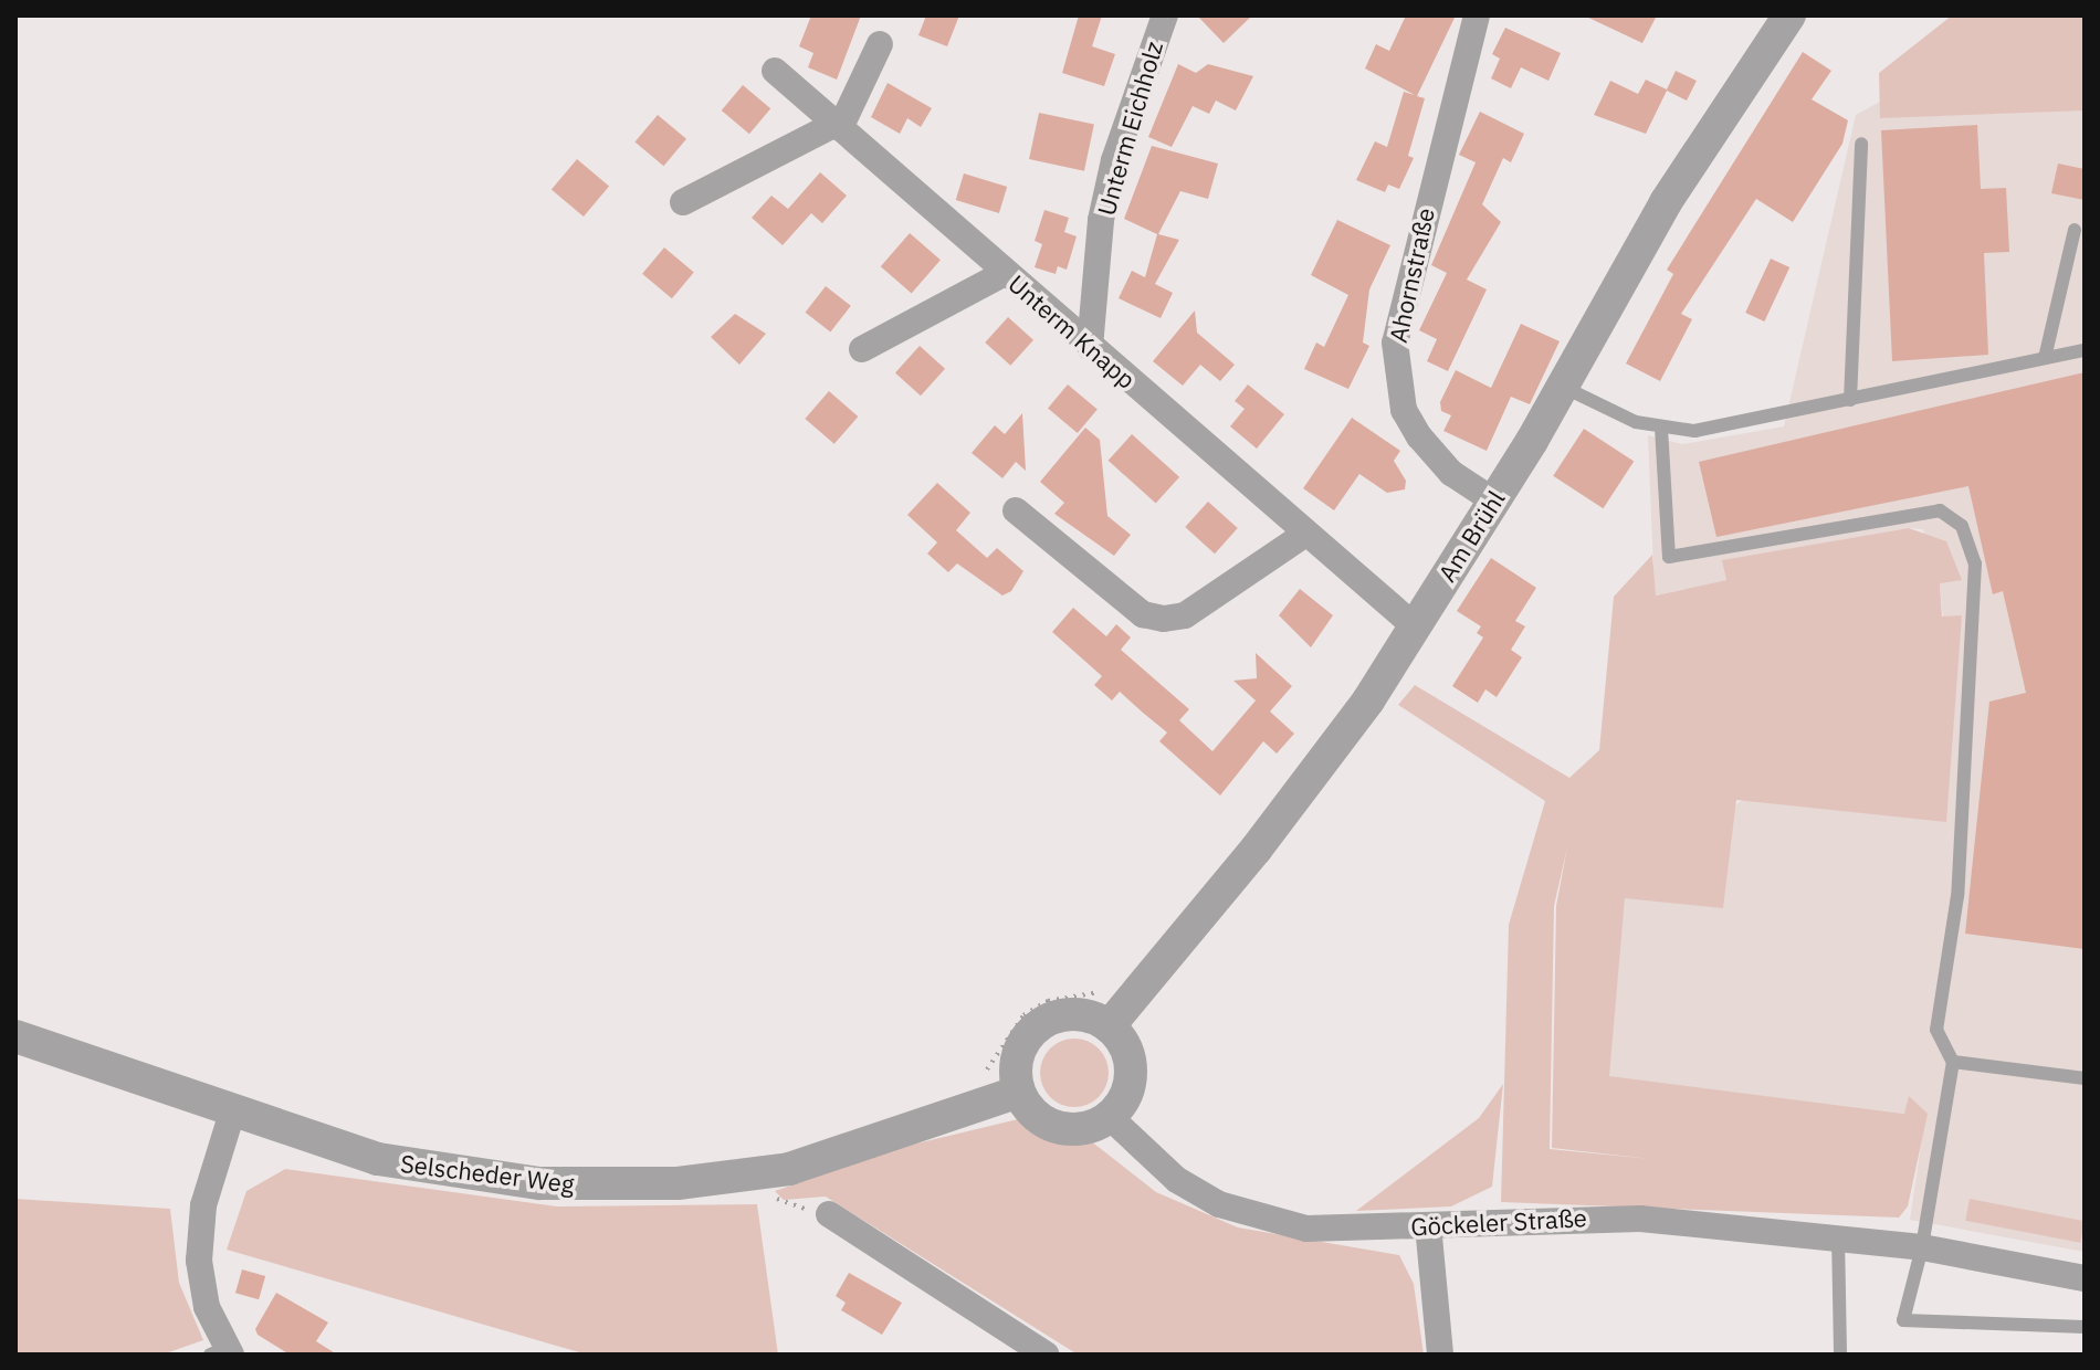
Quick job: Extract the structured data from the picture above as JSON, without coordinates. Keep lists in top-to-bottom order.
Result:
{
  "streets": {
    "street": [
      "Unterm Eichholz",
      "Ahornstraße",
      "Unterm Knapp",
      "Am Brühl",
      "Selscheder Weg",
      "Göckeler Straße"
    ]
  },
  "crossings": [
    ["Unterm Eichholz", "Unterm Knapp"],
    ["Ahornstraße", "Am Brühl"],
    ["Unterm Knapp", "Am Brühl"],
    ["Am Brühl", "Selscheder Weg"],
    ["Am Brühl", "Göckeler Straße"],
    ["Selscheder Weg", "Göckeler Straße"]
  ]
}
